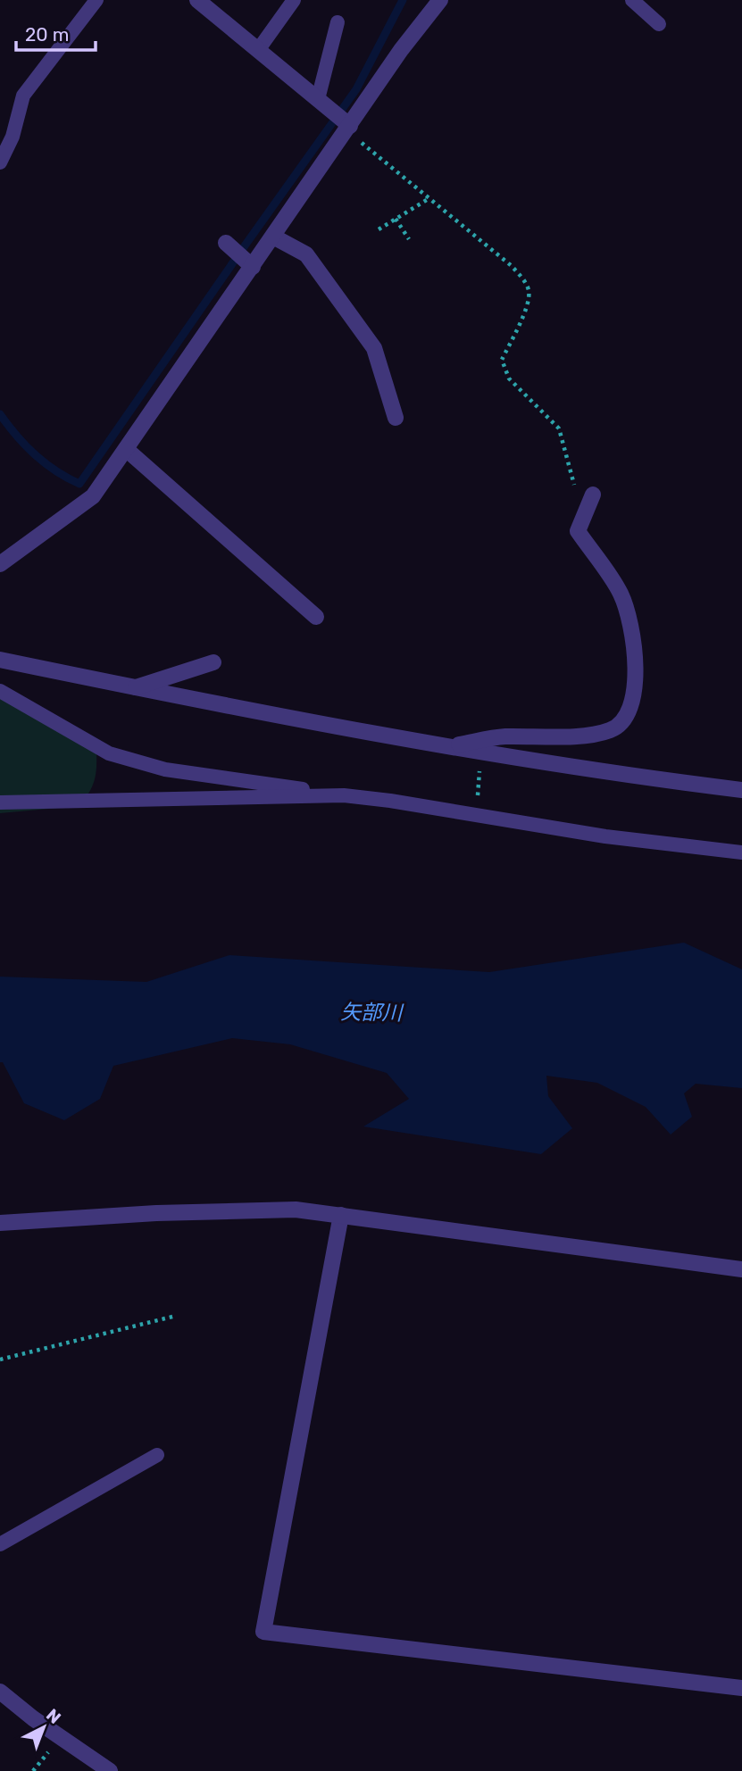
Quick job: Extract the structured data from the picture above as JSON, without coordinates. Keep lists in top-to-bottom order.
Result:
{
  "water": ["矢部川"],
  "scale_bar": "20 m",
  "north": "top right"
}
